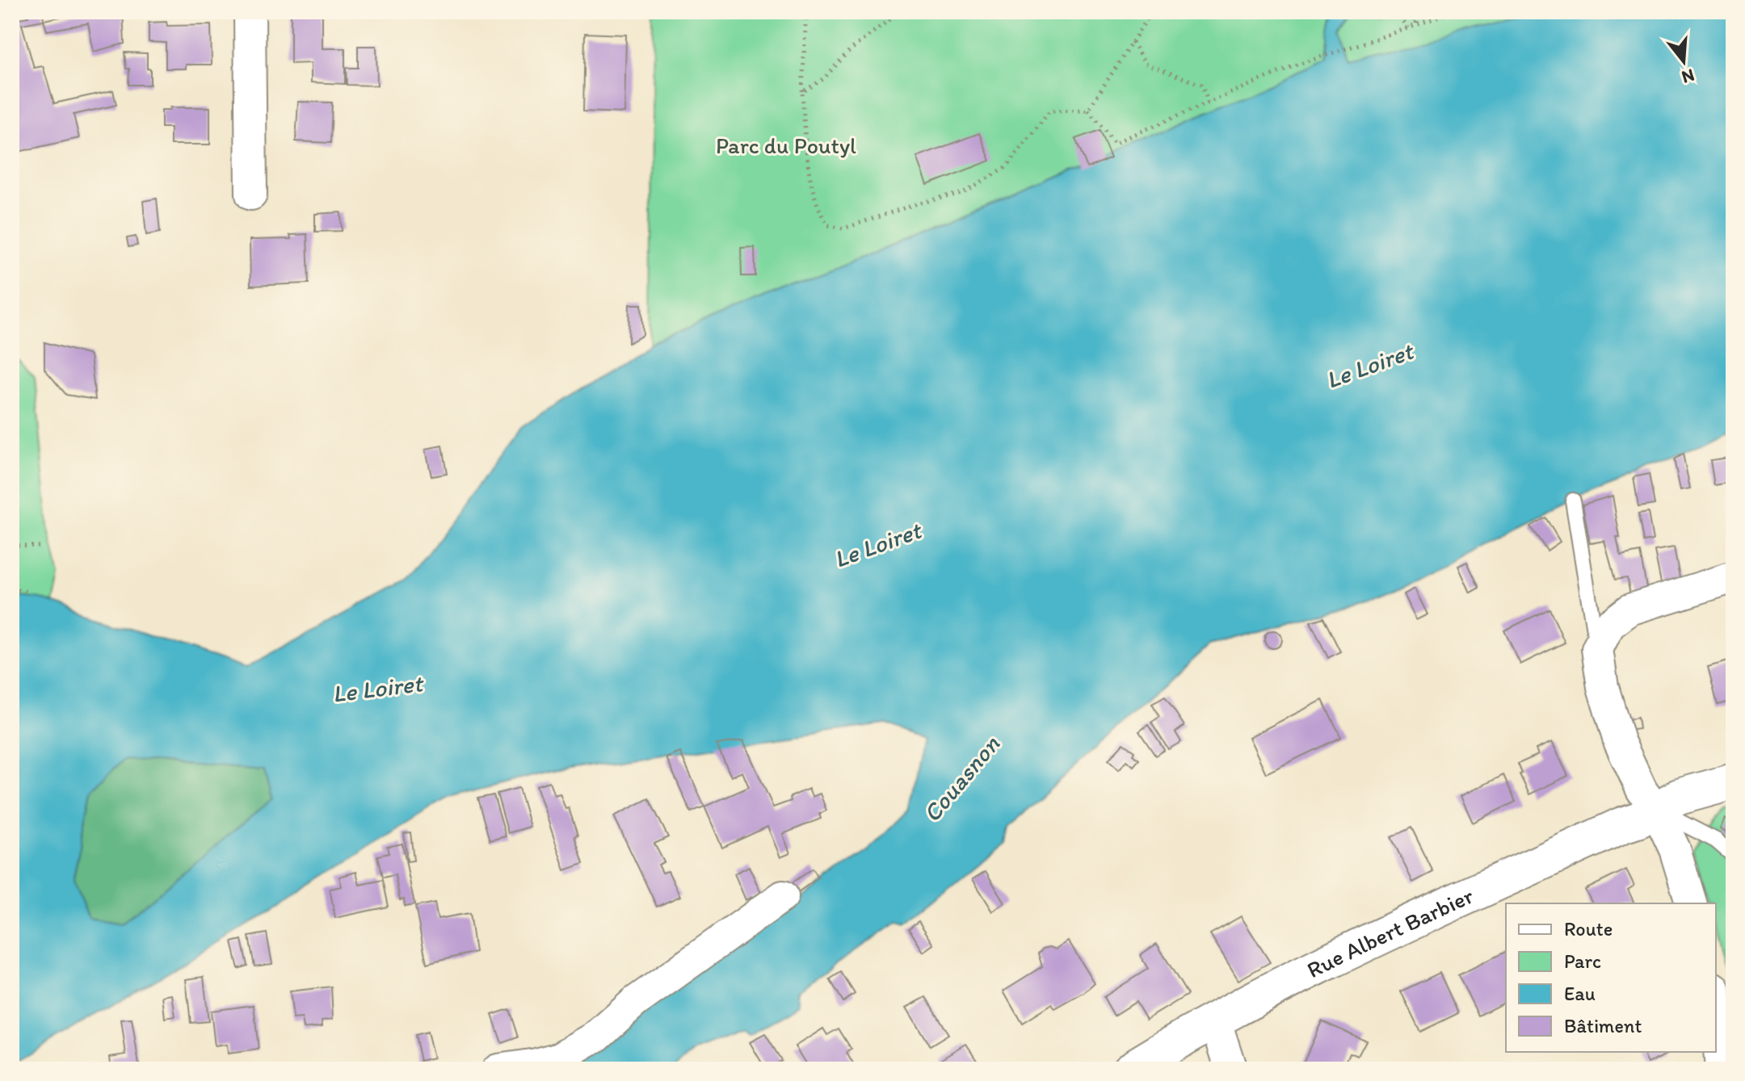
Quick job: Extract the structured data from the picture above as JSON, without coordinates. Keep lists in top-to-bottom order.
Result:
{
  "streets": {
    "street": ["Rue Albert Barbier"]
  },
  "water": ["Le Loiret", "Couasnon"],
  "parks": ["Parc du Poutyl"],
  "legend": [
    "Route",
    "Parc",
    "Eau",
    "Bâtiment"
  ],
  "north": "bottom"
}
